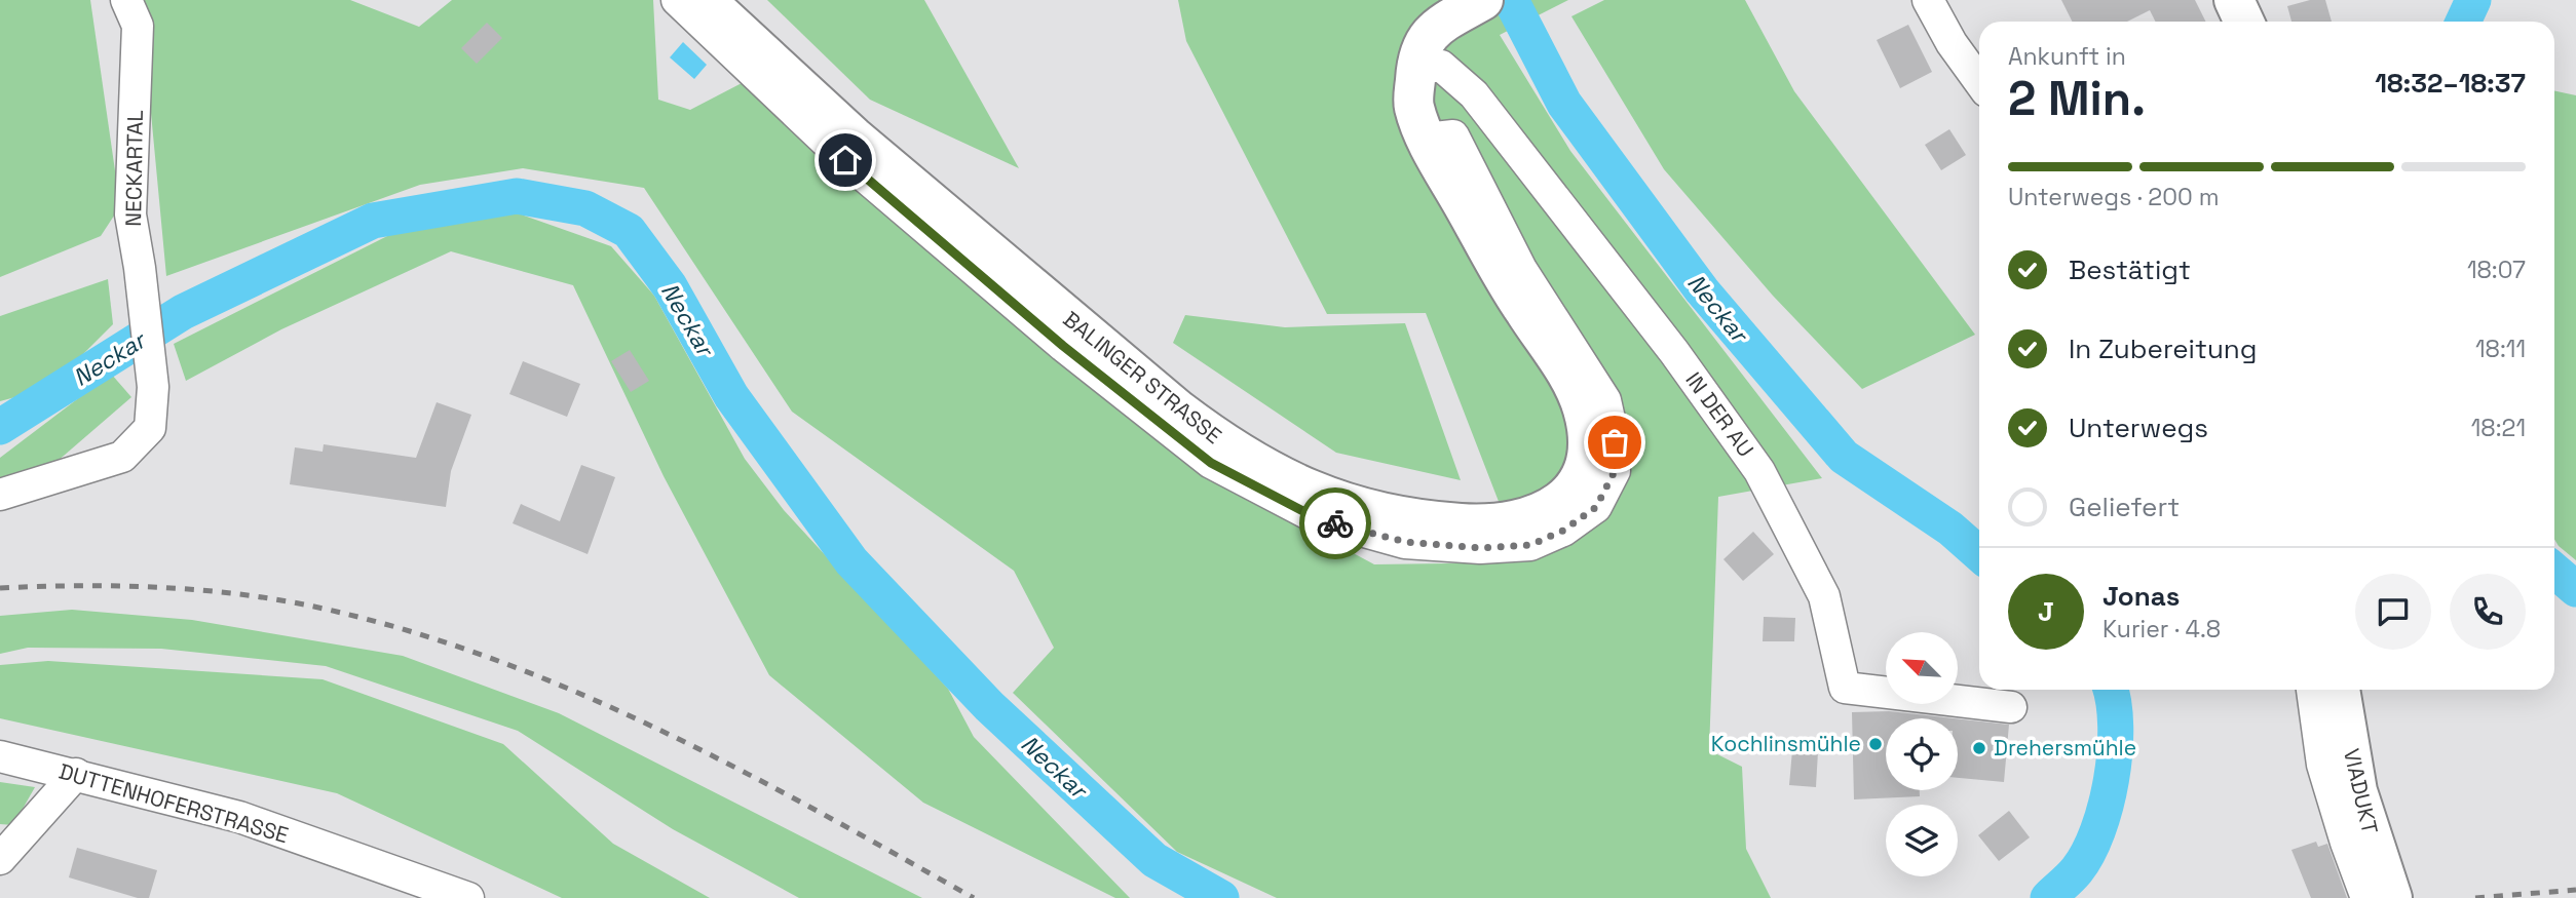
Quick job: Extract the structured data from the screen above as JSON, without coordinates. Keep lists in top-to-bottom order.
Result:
{
  "streets": {
    "main road": ["BALINGER STRASSE", "VIADUKT"],
    "street": ["NECKARTAL", "IN DER AU", "DUTTENHOFERSTRASSE"]
  },
  "crossings": [
    ["BALINGER STRASSE", "IN DER AU"]
  ],
  "water": ["Neckar"],
  "places": ["Kochlinsmühle", "Drehersmühle"],
  "north": "top left",
  "page": {
    "heading": ["2 Min.", "Ankunft in", "18:32–18:37"],
    "panel": ["Jonas", "Kurier · 4.8"],
    "bar": "Unterwegs · 200 m",
    "list": [
      ["Bestätigt", "18:07"],
      ["In Zubereitung", "18:11"],
      ["Unterwegs", "18:21"],
      "Geliefert"
    ],
    "round": "J"
  }
}
